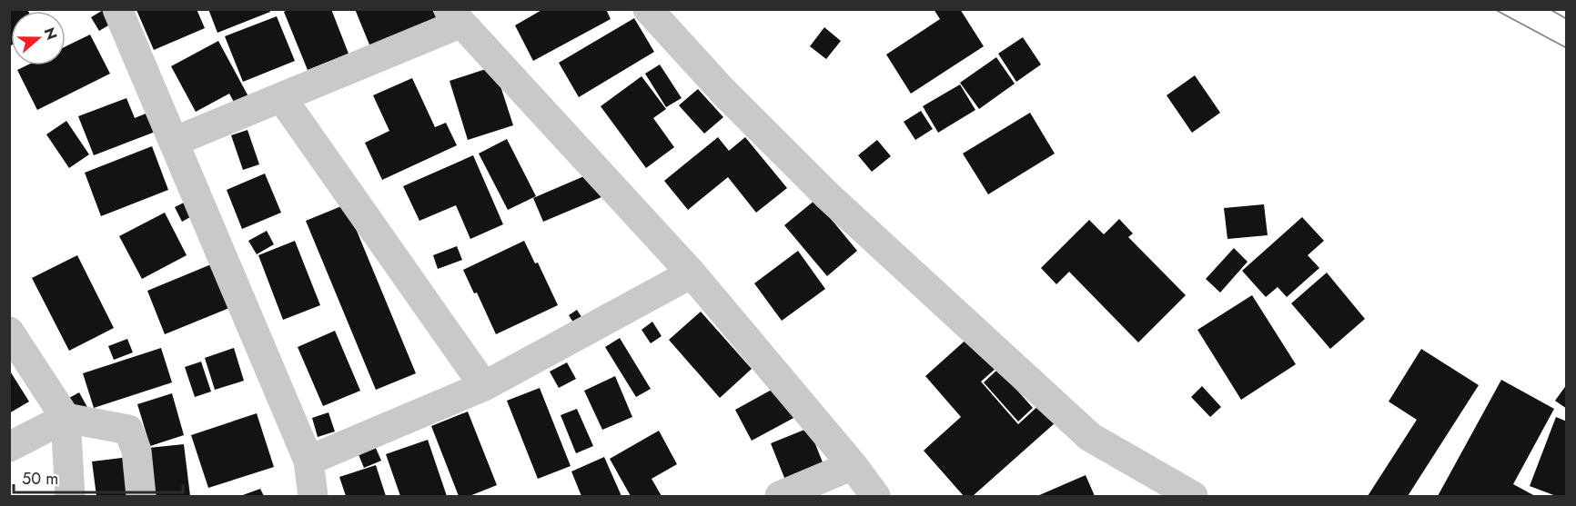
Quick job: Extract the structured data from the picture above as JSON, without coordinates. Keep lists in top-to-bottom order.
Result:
{
  "scale_bar": "50 m",
  "north": "right"
}
